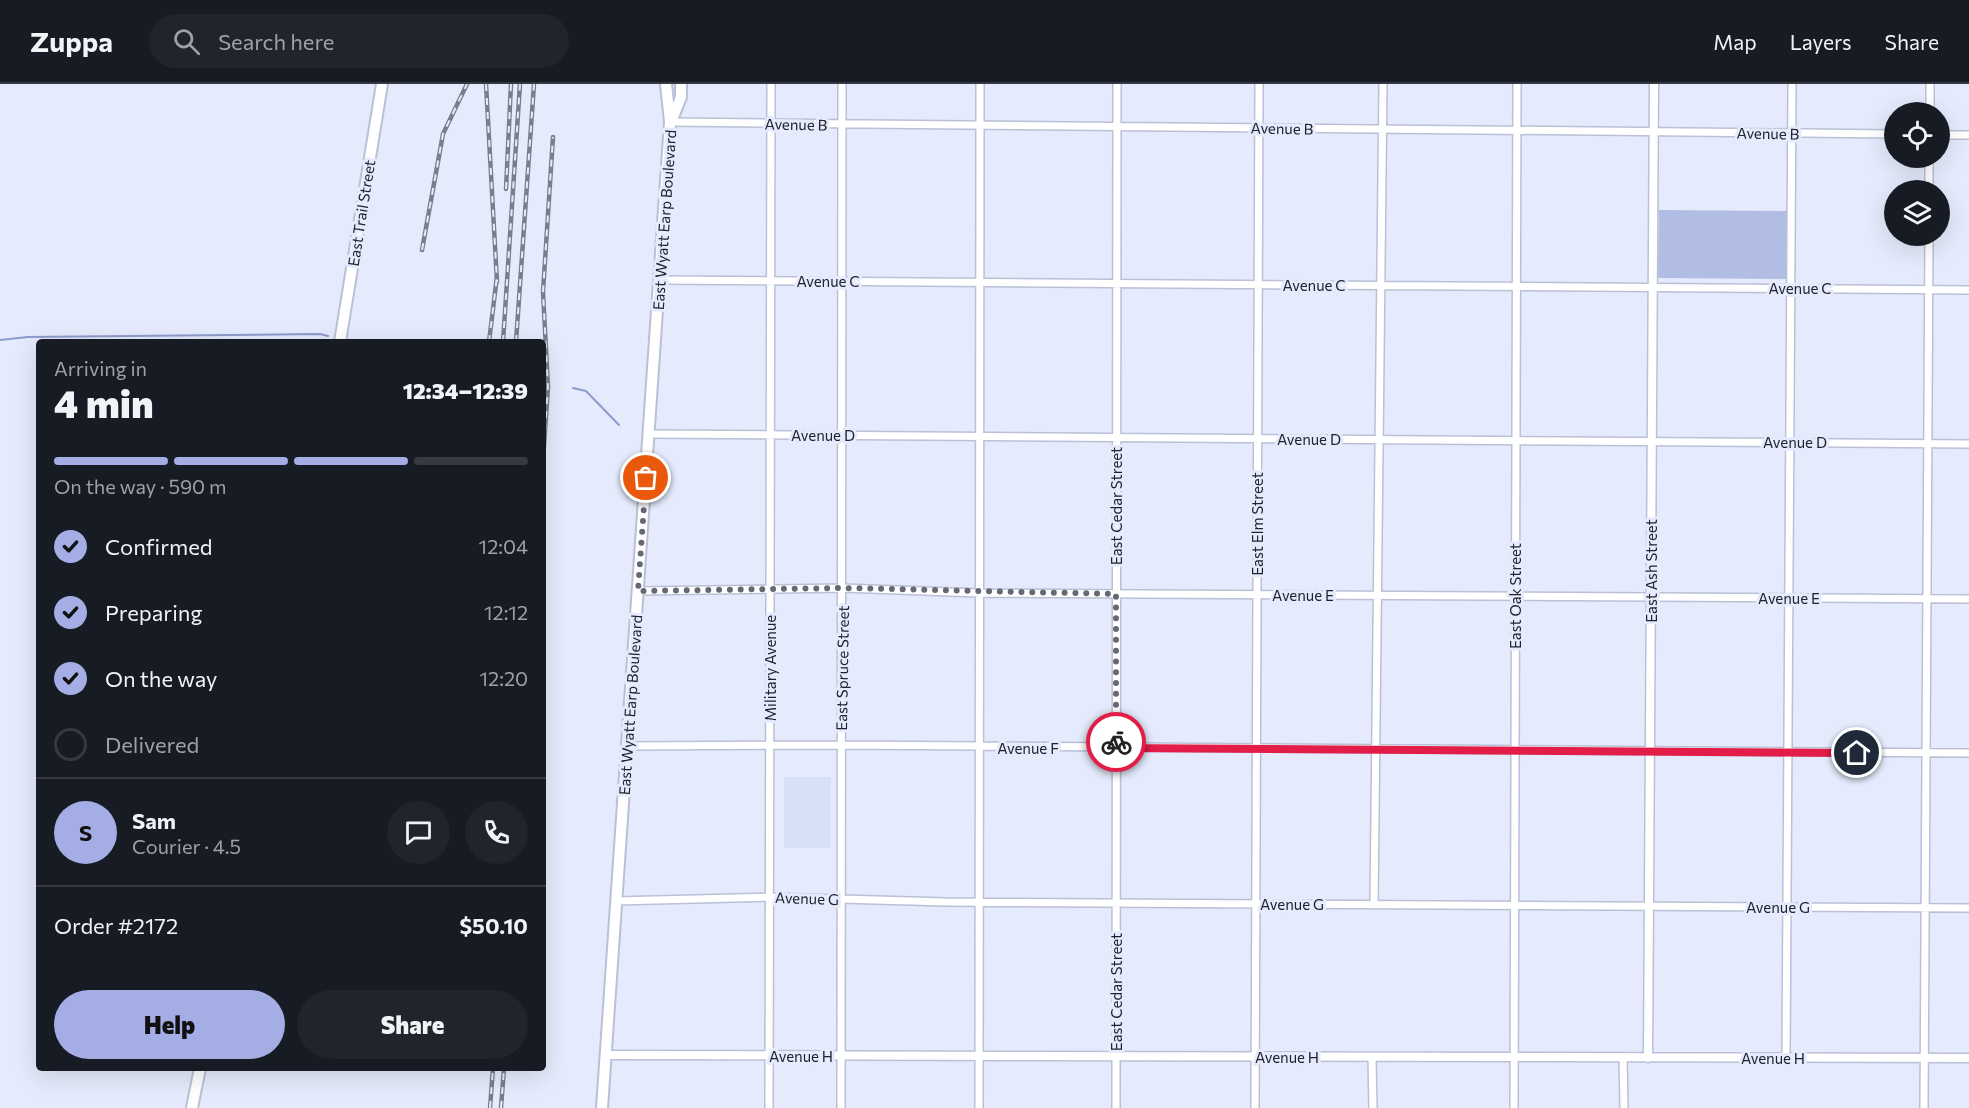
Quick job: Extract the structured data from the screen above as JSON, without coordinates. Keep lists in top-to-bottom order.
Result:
{
  "streets": {
    "main road": ["East Trail Street", "East Wyatt Earp Boulevard"],
    "street": [
      "Avenue B",
      "Avenue C",
      "Avenue D",
      "East Cedar Street",
      "East Elm Street",
      "East Ash Street",
      "Avenue E",
      "East Oak Street",
      "Military Avenue",
      "East Spruce Street",
      "Avenue F",
      "Avenue G",
      "Avenue H"
    ]
  },
  "crossings": [
    ["Avenue B", "East Wyatt Earp Boulevard"],
    ["Avenue B", "East Cedar Street"],
    ["Avenue B", "East Elm Street"],
    ["Avenue B", "East Ash Street"],
    ["Avenue B", "East Oak Street"],
    ["Avenue B", "Military Avenue"],
    ["Avenue B", "East Spruce Street"],
    ["East Wyatt Earp Boulevard", "Avenue C"],
    ["East Wyatt Earp Boulevard", "Avenue D"],
    ["East Wyatt Earp Boulevard", "Avenue E"],
    ["East Wyatt Earp Boulevard", "Avenue F"],
    ["East Wyatt Earp Boulevard", "Avenue G"],
    ["East Wyatt Earp Boulevard", "Avenue H"],
    ["Avenue C", "East Cedar Street"],
    ["Avenue C", "East Elm Street"],
    ["Avenue C", "East Ash Street"],
    ["Avenue C", "East Oak Street"],
    ["Avenue C", "Military Avenue"],
    ["Avenue C", "East Spruce Street"],
    ["Avenue D", "East Cedar Street"],
    ["Avenue D", "East Elm Street"],
    ["Avenue D", "East Ash Street"],
    ["Avenue D", "East Oak Street"],
    ["Avenue D", "Military Avenue"],
    ["Avenue D", "East Spruce Street"],
    ["East Cedar Street", "Avenue E"],
    ["East Cedar Street", "Avenue F"],
    ["East Cedar Street", "Avenue G"],
    ["East Cedar Street", "Avenue H"],
    ["East Elm Street", "Avenue E"],
    ["East Elm Street", "Avenue F"],
    ["East Elm Street", "Avenue G"],
    ["East Elm Street", "Avenue H"],
    ["East Ash Street", "Avenue E"],
    ["East Ash Street", "Avenue F"],
    ["East Ash Street", "Avenue G"],
    ["East Ash Street", "Avenue H"],
    ["Avenue E", "East Oak Street"],
    ["Avenue E", "Military Avenue"],
    ["Avenue E", "East Spruce Street"],
    ["East Oak Street", "Avenue F"],
    ["East Oak Street", "Avenue G"],
    ["East Oak Street", "Avenue H"],
    ["Military Avenue", "Avenue F"],
    ["Military Avenue", "Avenue G"],
    ["Military Avenue", "Avenue H"],
    ["East Spruce Street", "Avenue F"],
    ["East Spruce Street", "Avenue G"],
    ["East Spruce Street", "Avenue H"]
  ],
  "page": {
    "header": "Zuppa",
    "search": "Search here",
    "nav": ["Map", "Layers", "Share"],
    "heading": ["4 min", "Arriving in", "12:34–12:39"],
    "panel": [
      "Sam",
      "Courier · 4.5",
      "Order #2172",
      "$50.10"
    ],
    "bar": "On the way · 590 m",
    "list": [
      ["Confirmed", "12:04"],
      ["Preparing", "12:12"],
      ["On the way", "12:20"],
      "Delivered"
    ],
    "round": "S",
    "buttons": ["Help", "Share"]
  }
}
